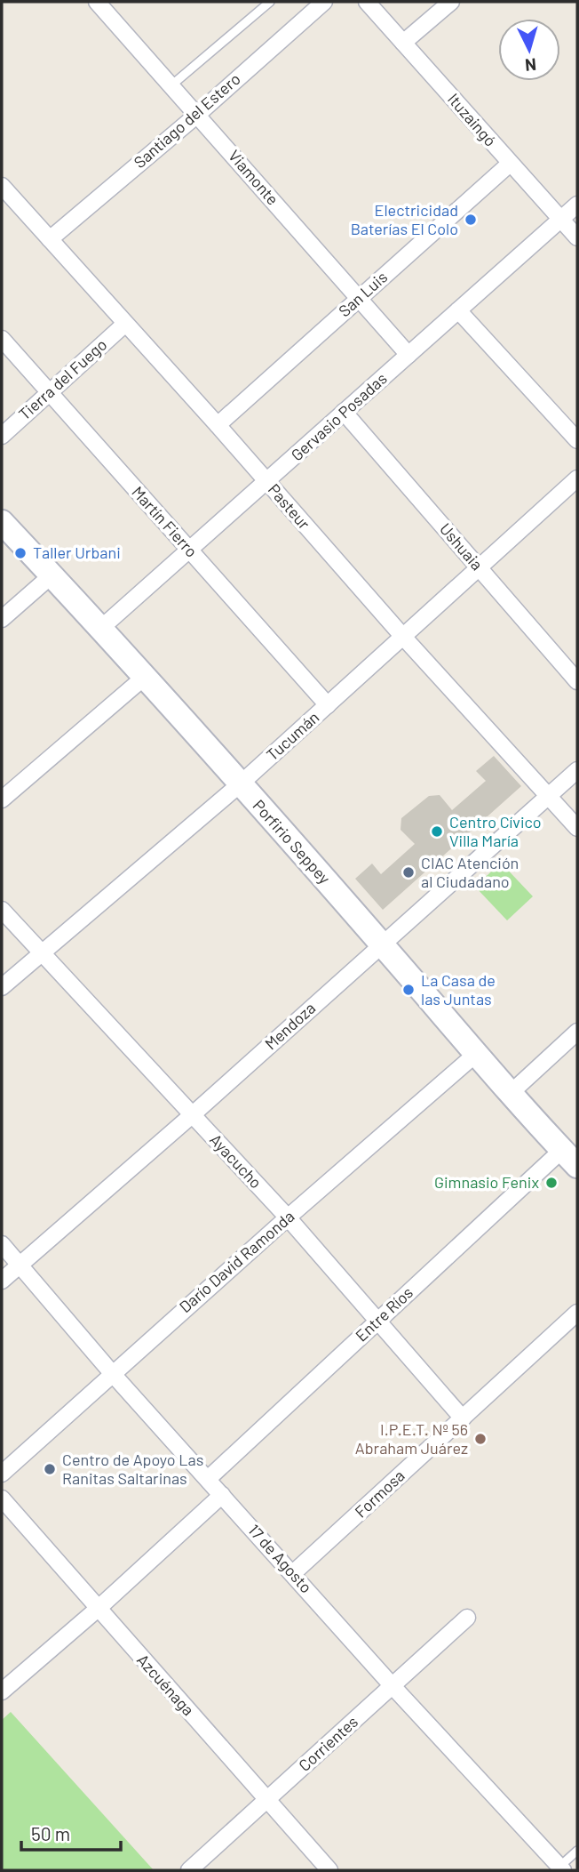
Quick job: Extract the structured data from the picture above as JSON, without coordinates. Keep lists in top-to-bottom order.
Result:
{
  "streets": {
    "main road": ["Porfirio Seppey"],
    "street": [
      "Ituzaingó",
      "Santiago del Estero",
      "Viamonte",
      "San Luis",
      "Tierra del Fuego",
      "Gervasio Posadas",
      "Pasteur",
      "Martín Fierro",
      "Ushuaia",
      "Tucumán",
      "Mendoza",
      "Ayacucho",
      "Darío David Ramonda",
      "Entre Ríos",
      "Formosa",
      "17 de Agosto",
      "Azcuénaga",
      "Corrientes"
    ]
  },
  "crossings": [
    ["Ituzaingó", "San Luis"],
    ["Ituzaingó", "Gervasio Posadas"],
    ["Santiago del Estero", "Viamonte"],
    ["Santiago del Estero", "Pasteur"],
    ["Viamonte", "San Luis"],
    ["Viamonte", "Gervasio Posadas"],
    ["San Luis", "Pasteur"],
    ["Tierra del Fuego", "Pasteur"],
    ["Tierra del Fuego", "Martín Fierro"],
    ["Gervasio Posadas", "Pasteur"],
    ["Gervasio Posadas", "Martín Fierro"],
    ["Gervasio Posadas", "Ushuaia"],
    ["Gervasio Posadas", "Porfirio Seppey"],
    ["Pasteur", "Tucumán"],
    ["Pasteur", "Mendoza"],
    ["Martín Fierro", "Tucumán"],
    ["Ushuaia", "Tucumán"],
    ["Tucumán", "Porfirio Seppey"],
    ["Tucumán", "Ayacucho"],
    ["Porfirio Seppey", "Mendoza"],
    ["Porfirio Seppey", "Darío David Ramonda"],
    ["Porfirio Seppey", "Entre Ríos"],
    ["Mendoza", "Ayacucho"],
    ["Mendoza", "17 de Agosto"],
    ["Ayacucho", "Darío David Ramonda"],
    ["Ayacucho", "Entre Ríos"],
    ["Ayacucho", "Formosa"],
    ["Darío David Ramonda", "17 de Agosto"],
    ["Entre Ríos", "17 de Agosto"],
    ["Formosa", "17 de Agosto"],
    ["17 de Agosto", "Corrientes"],
    ["Azcuénaga", "Corrientes"]
  ],
  "places": [
    "Electricidad Baterías El Colo",
    "Taller Urbani",
    "Centro Cívico Villa María",
    "CIAC Atención al Ciudadano",
    "La Casa de las Juntas",
    "Gimnasio Fenix",
    "I.P.E.T. Nº 56 Abraham Juárez",
    "Centro de Apoyo Las Ranitas Saltarinas"
  ],
  "scale_bar": "50 m",
  "north": "bottom"
}
